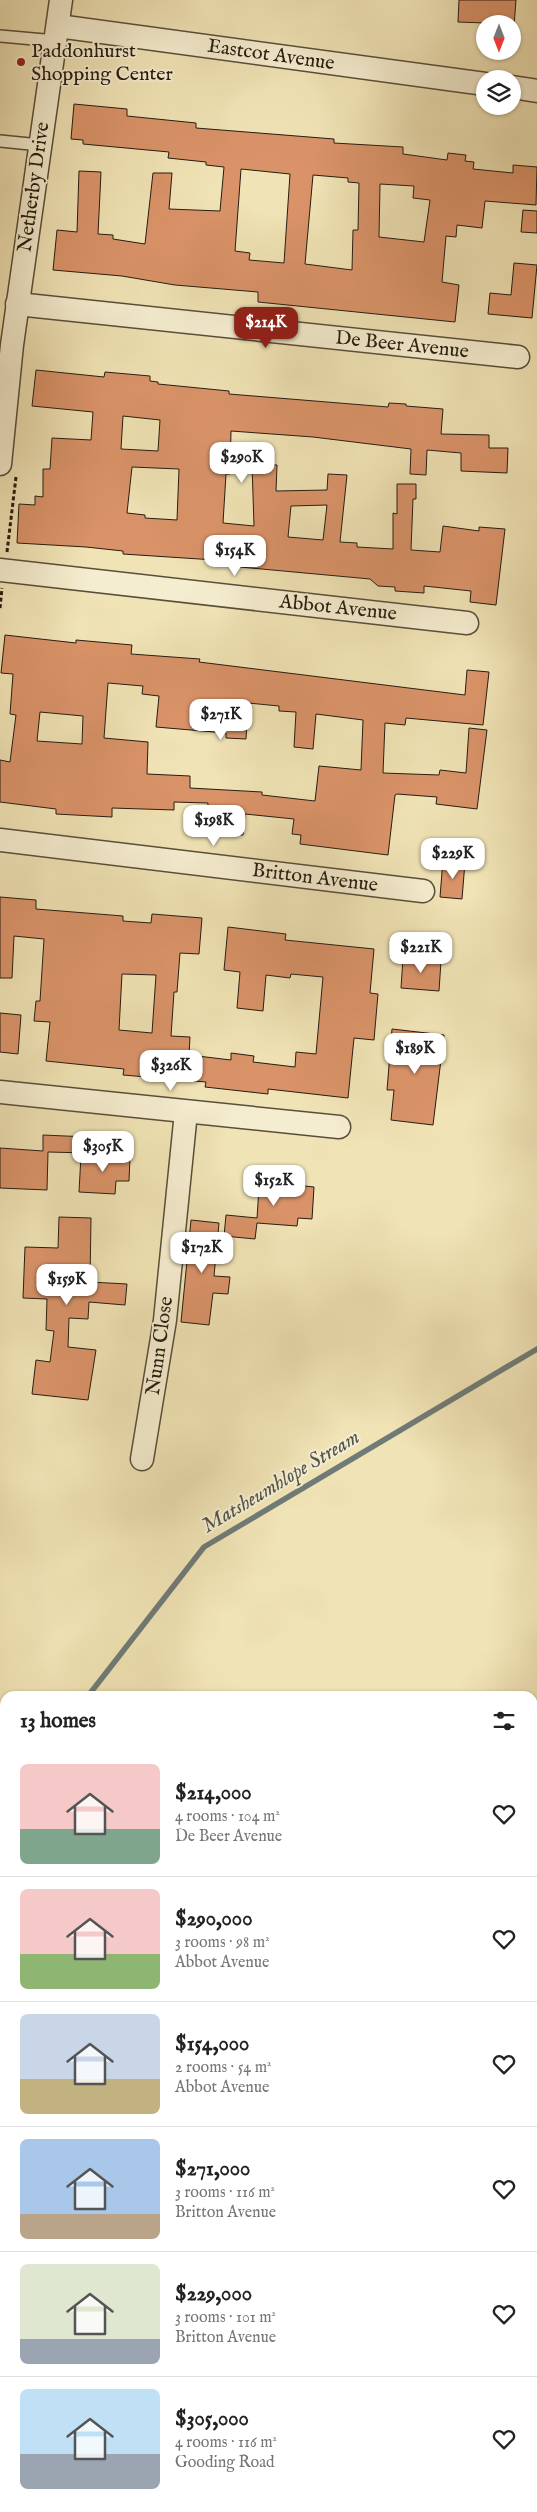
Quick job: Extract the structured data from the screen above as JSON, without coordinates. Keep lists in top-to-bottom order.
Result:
{
  "streets": {
    "street": [
      "Eastcot Avenue",
      "Netherby Drive",
      "De Beer Avenue",
      "Abbot Avenue",
      "Britton Avenue",
      "Nunn Close"
    ]
  },
  "crossings": [
    ["Eastcot Avenue", "Netherby Drive"],
    ["Netherby Drive", "De Beer Avenue"]
  ],
  "water": ["Matsheumhlope Stream"],
  "places": ["Paddonhurst Shopping Center"],
  "north": "bottom",
  "page": {
    "price": [
      "$214K",
      "$290K",
      "$154K",
      "$271K",
      "$198K",
      "$229K",
      "$221K",
      "$189K",
      "$326K",
      "$305K",
      "$152K",
      "$172K",
      "$159K"
    ],
    "heading": "13 homes",
    "list": [
      {
        "name": "$214,000",
        "note": "4 rooms · 104 m² · De Beer Avenue"
      },
      {
        "name": "$290,000",
        "note": "3 rooms · 98 m² · Abbot Avenue"
      },
      {
        "name": "$154,000",
        "note": "2 rooms · 54 m² · Abbot Avenue"
      },
      {
        "name": "$271,000",
        "note": "3 rooms · 116 m² · Britton Avenue"
      },
      {
        "name": "$229,000",
        "note": "3 rooms · 101 m² · Britton Avenue"
      },
      {
        "name": "$305,000",
        "note": "4 rooms · 116 m² · Gooding Road"
      }
    ]
  }
}
